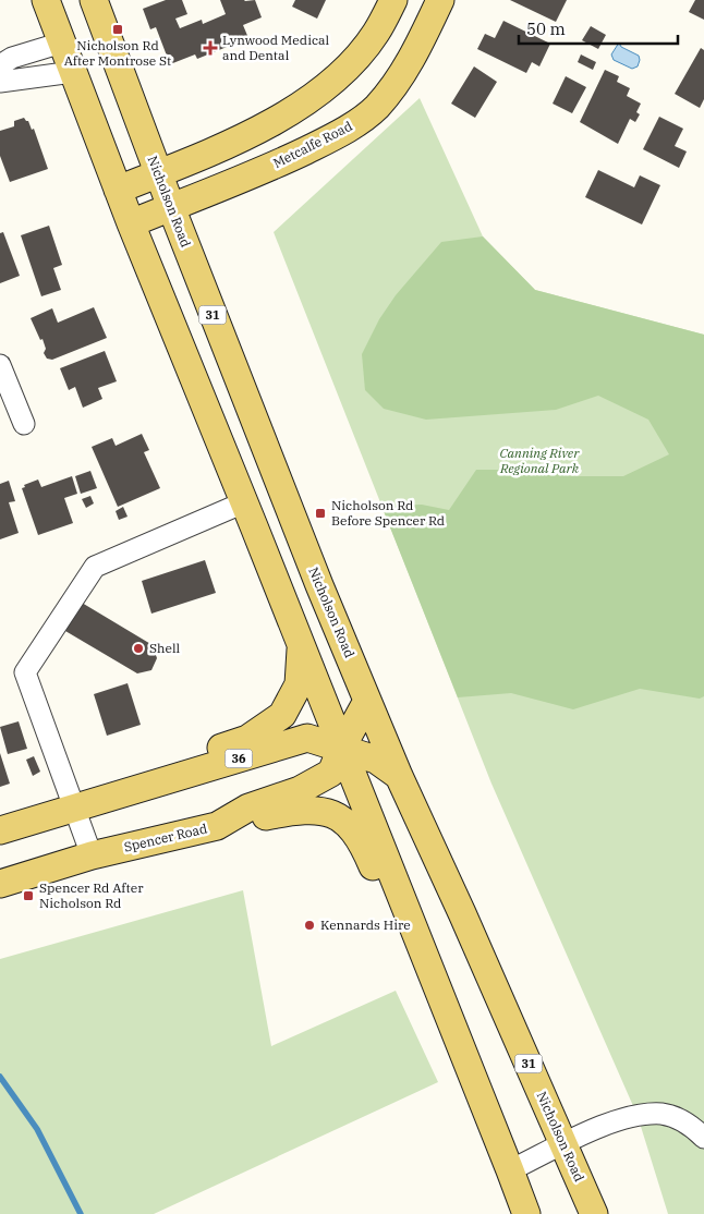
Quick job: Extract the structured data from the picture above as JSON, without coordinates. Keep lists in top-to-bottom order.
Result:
{
  "streets": {
    "main road": [
      "Metcalfe Road",
      "Nicholson Road",
      "31",
      "36",
      "Spencer Road"
    ]
  },
  "crossings": [
    ["Metcalfe Road", "Nicholson Road"],
    ["Nicholson Road", "36"],
    ["Nicholson Road", "Spencer Road"],
    ["36", "Spencer Road"]
  ],
  "parks": ["Canning River Regional Park"],
  "places": {
    "transit": ["Nicholson Rd After Montrose St", "Nicholson Rd Before Spencer Rd", "Spencer Rd After Nicholson Rd"],
    "health": ["Lynwood Medical and Dental"],
    "other": ["Shell", "Kennards Hire"]
  },
  "scale_bar": "50 m"
}
